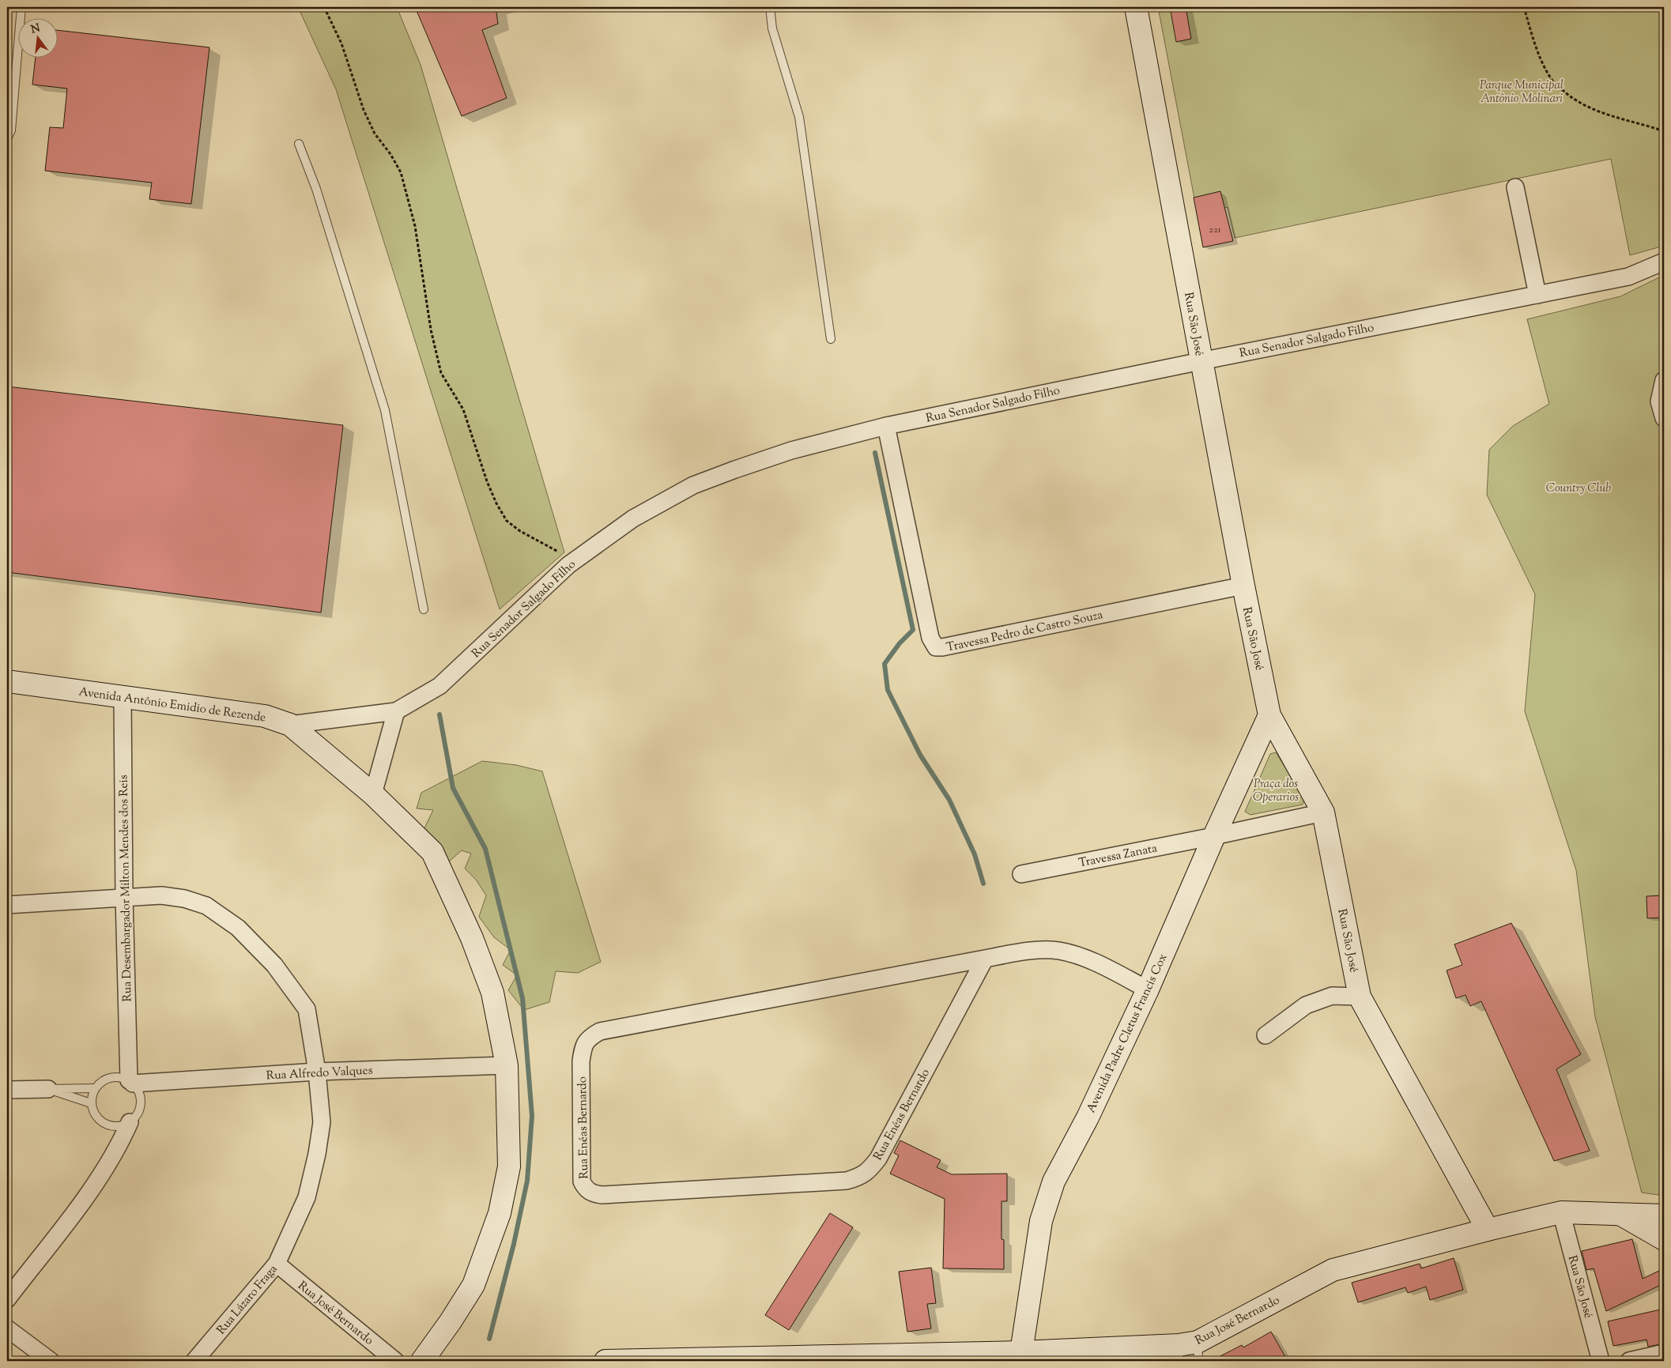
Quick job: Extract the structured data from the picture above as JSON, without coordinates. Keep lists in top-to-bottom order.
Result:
{
  "streets": {
    "street": [
      "Rua São José",
      "Rua Senador Salgado Filho",
      "Travessa Pedro de Castro Souza",
      "Avenida Antônio Emidio de Rezende",
      "Travessa Zanata",
      "Rua Desembargador Milton Mendes dos Reis",
      "Avenida Padre Cletus Francis Cox",
      "Rua Alfredo Valques",
      "Rua Enéas Bernardo",
      "Rua Lázaro Fraga",
      "Rua José Bernardo"
    ]
  },
  "crossings": [
    ["Rua São José", "Rua Senador Salgado Filho"],
    ["Rua São José", "Travessa Pedro de Castro Souza"],
    ["Rua São José", "Avenida Padre Cletus Francis Cox"],
    ["Rua São José", "Rua José Bernardo"],
    ["Rua Senador Salgado Filho", "Travessa Pedro de Castro Souza"],
    ["Avenida Antônio Emidio de Rezende", "Rua Desembargador Milton Mendes dos Reis"],
    ["Avenida Antônio Emidio de Rezende", "Rua Alfredo Valques"],
    ["Travessa Zanata", "Avenida Padre Cletus Francis Cox"],
    ["Rua Desembargador Milton Mendes dos Reis", "Rua Alfredo Valques"],
    ["Rua Desembargador Milton Mendes dos Reis", "Rua Lázaro Fraga"],
    ["Avenida Padre Cletus Francis Cox", "Rua Enéas Bernardo"],
    ["Avenida Padre Cletus Francis Cox", "Rua José Bernardo"],
    ["Rua Alfredo Valques", "Rua Lázaro Fraga"],
    ["Rua Lázaro Fraga", "Rua José Bernardo"]
  ],
  "parks": ["Parque Municipal Antônio Molinari", "Country Club", "Praça dos Operarios"],
  "house_numbers": ["221"],
  "north": "top"
}
